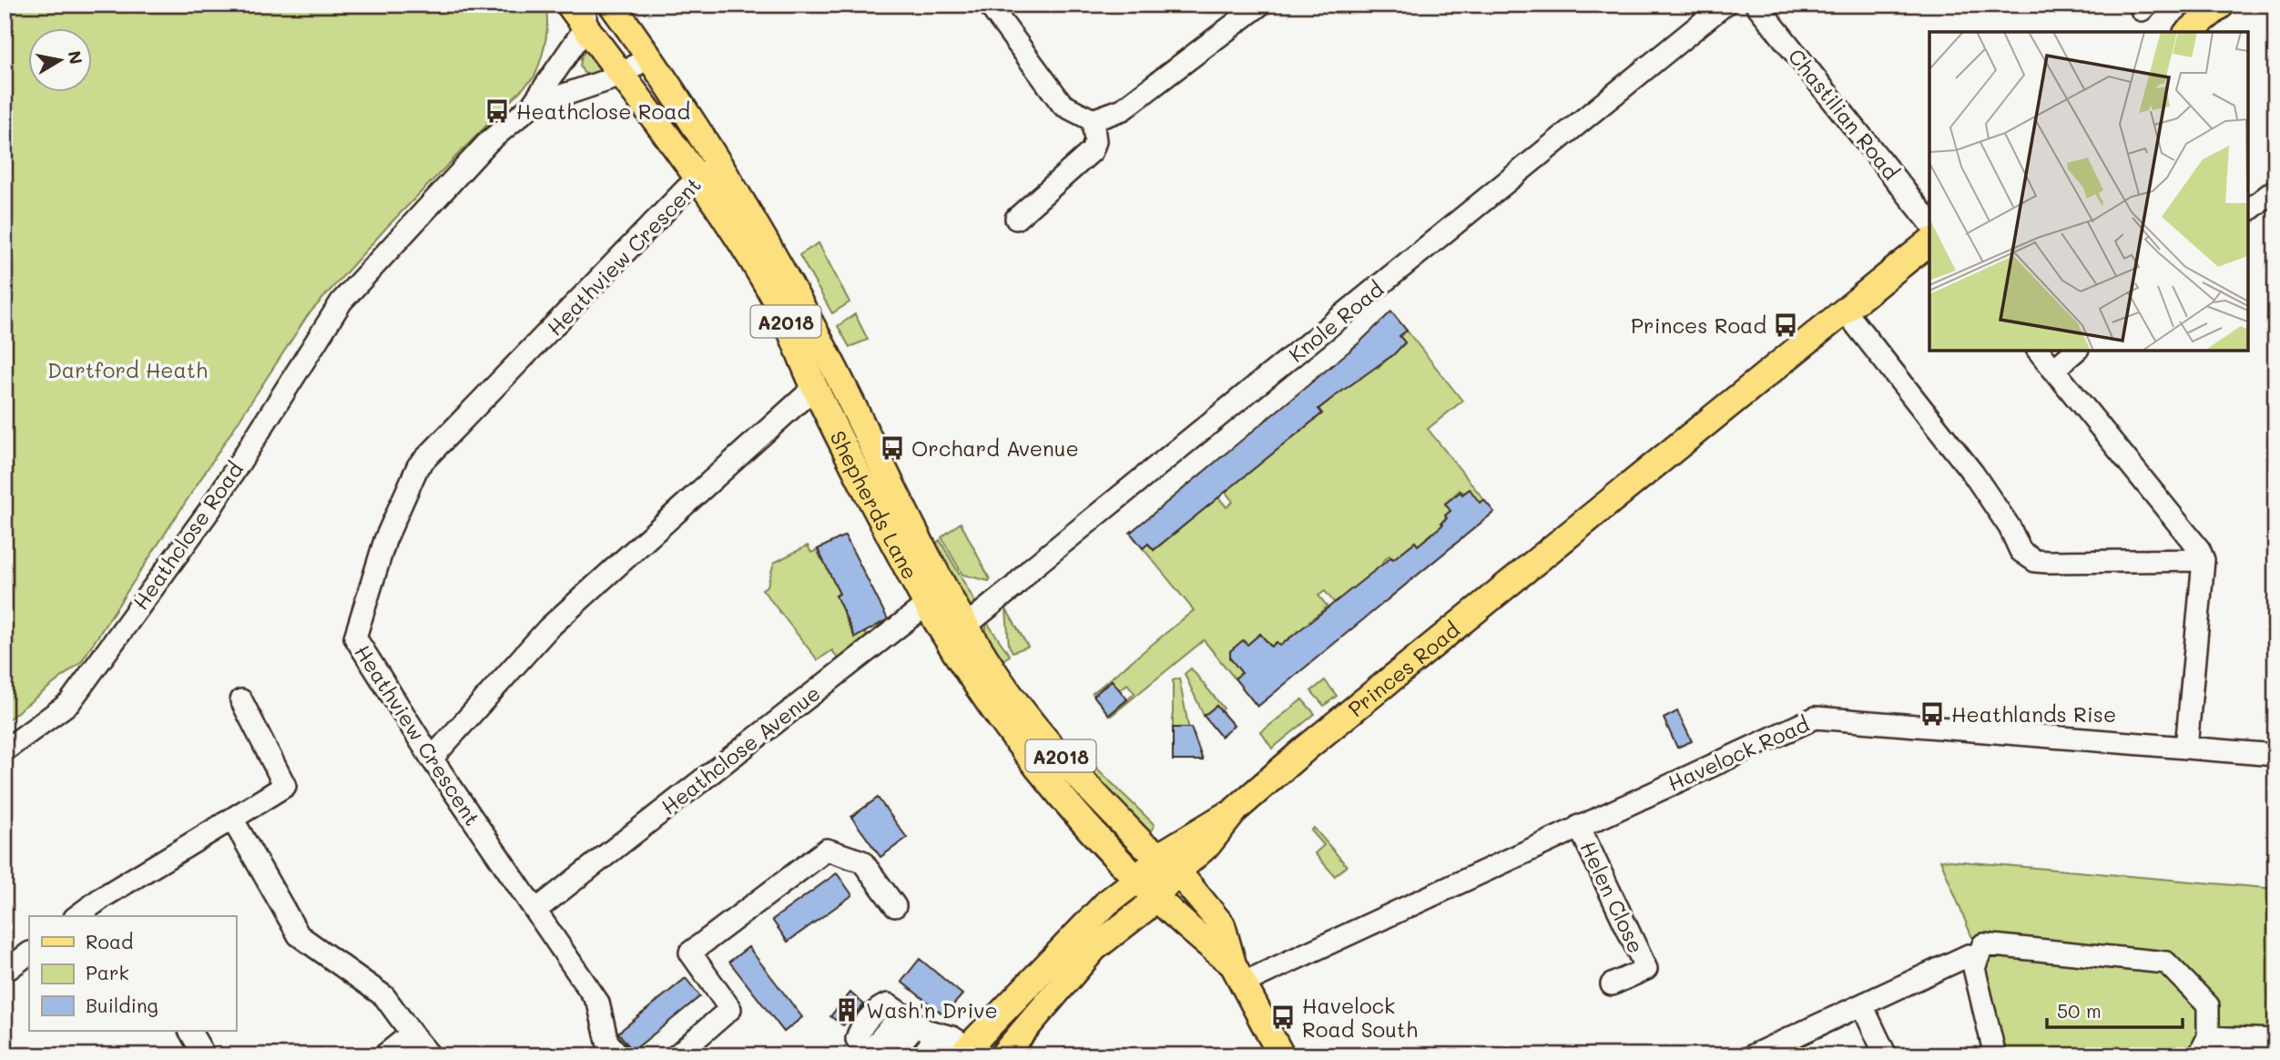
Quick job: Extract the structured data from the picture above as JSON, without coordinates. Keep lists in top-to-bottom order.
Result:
{
  "streets": {
    "main road": ["A2018", "Shepherds Lane", "Princes Road"],
    "street": [
      "Chastilian Road",
      "Heathview Crescent",
      "Knole Road",
      "Heathclose Road",
      "Heathclose Avenue",
      "Havelock Road",
      "Helen Close"
    ]
  },
  "crossings": [
    ["Heathview Crescent", "Shepherds Lane"],
    ["Heathview Crescent", "Heathclose Avenue"],
    ["Knole Road", "Shepherds Lane"],
    ["Shepherds Lane", "Heathclose Road"],
    ["Shepherds Lane", "Princes Road"],
    ["Shepherds Lane", "Heathclose Avenue"],
    ["Shepherds Lane", "Havelock Road"],
    ["Havelock Road", "Helen Close"]
  ],
  "parks": ["Dartford Heath"],
  "places": {
    "bus stop": [
      "Heathclose Road",
      "Princes Road",
      "Orchard Avenue",
      "Heathlands Rise",
      "Havelock Road South"
    ],
    "building": ["Wash'n Drive"]
  },
  "legend": ["Road", "Park", "Building"],
  "scale_bar": "50 m",
  "north": "right"
}
